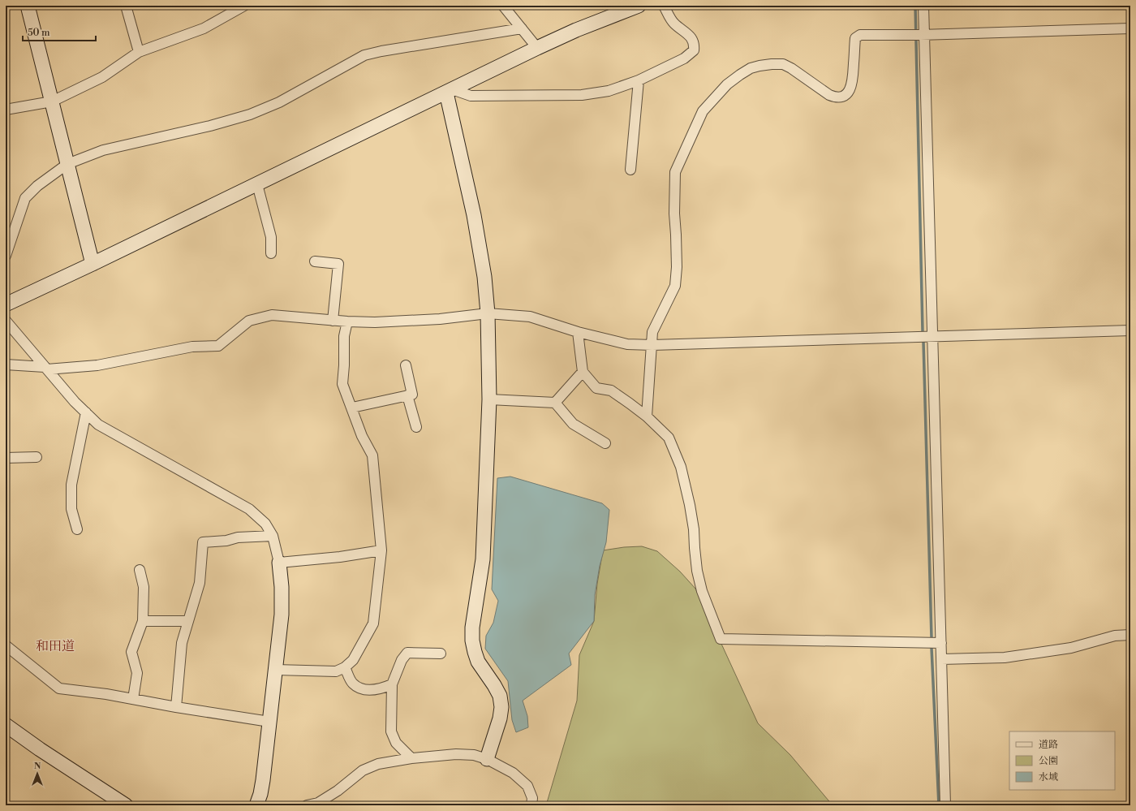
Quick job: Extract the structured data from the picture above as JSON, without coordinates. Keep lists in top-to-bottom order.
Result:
{
  "districts": ["和田道"],
  "legend": ["道路", "公園", "水域"],
  "scale_bar": "50 m",
  "north": "top"
}
